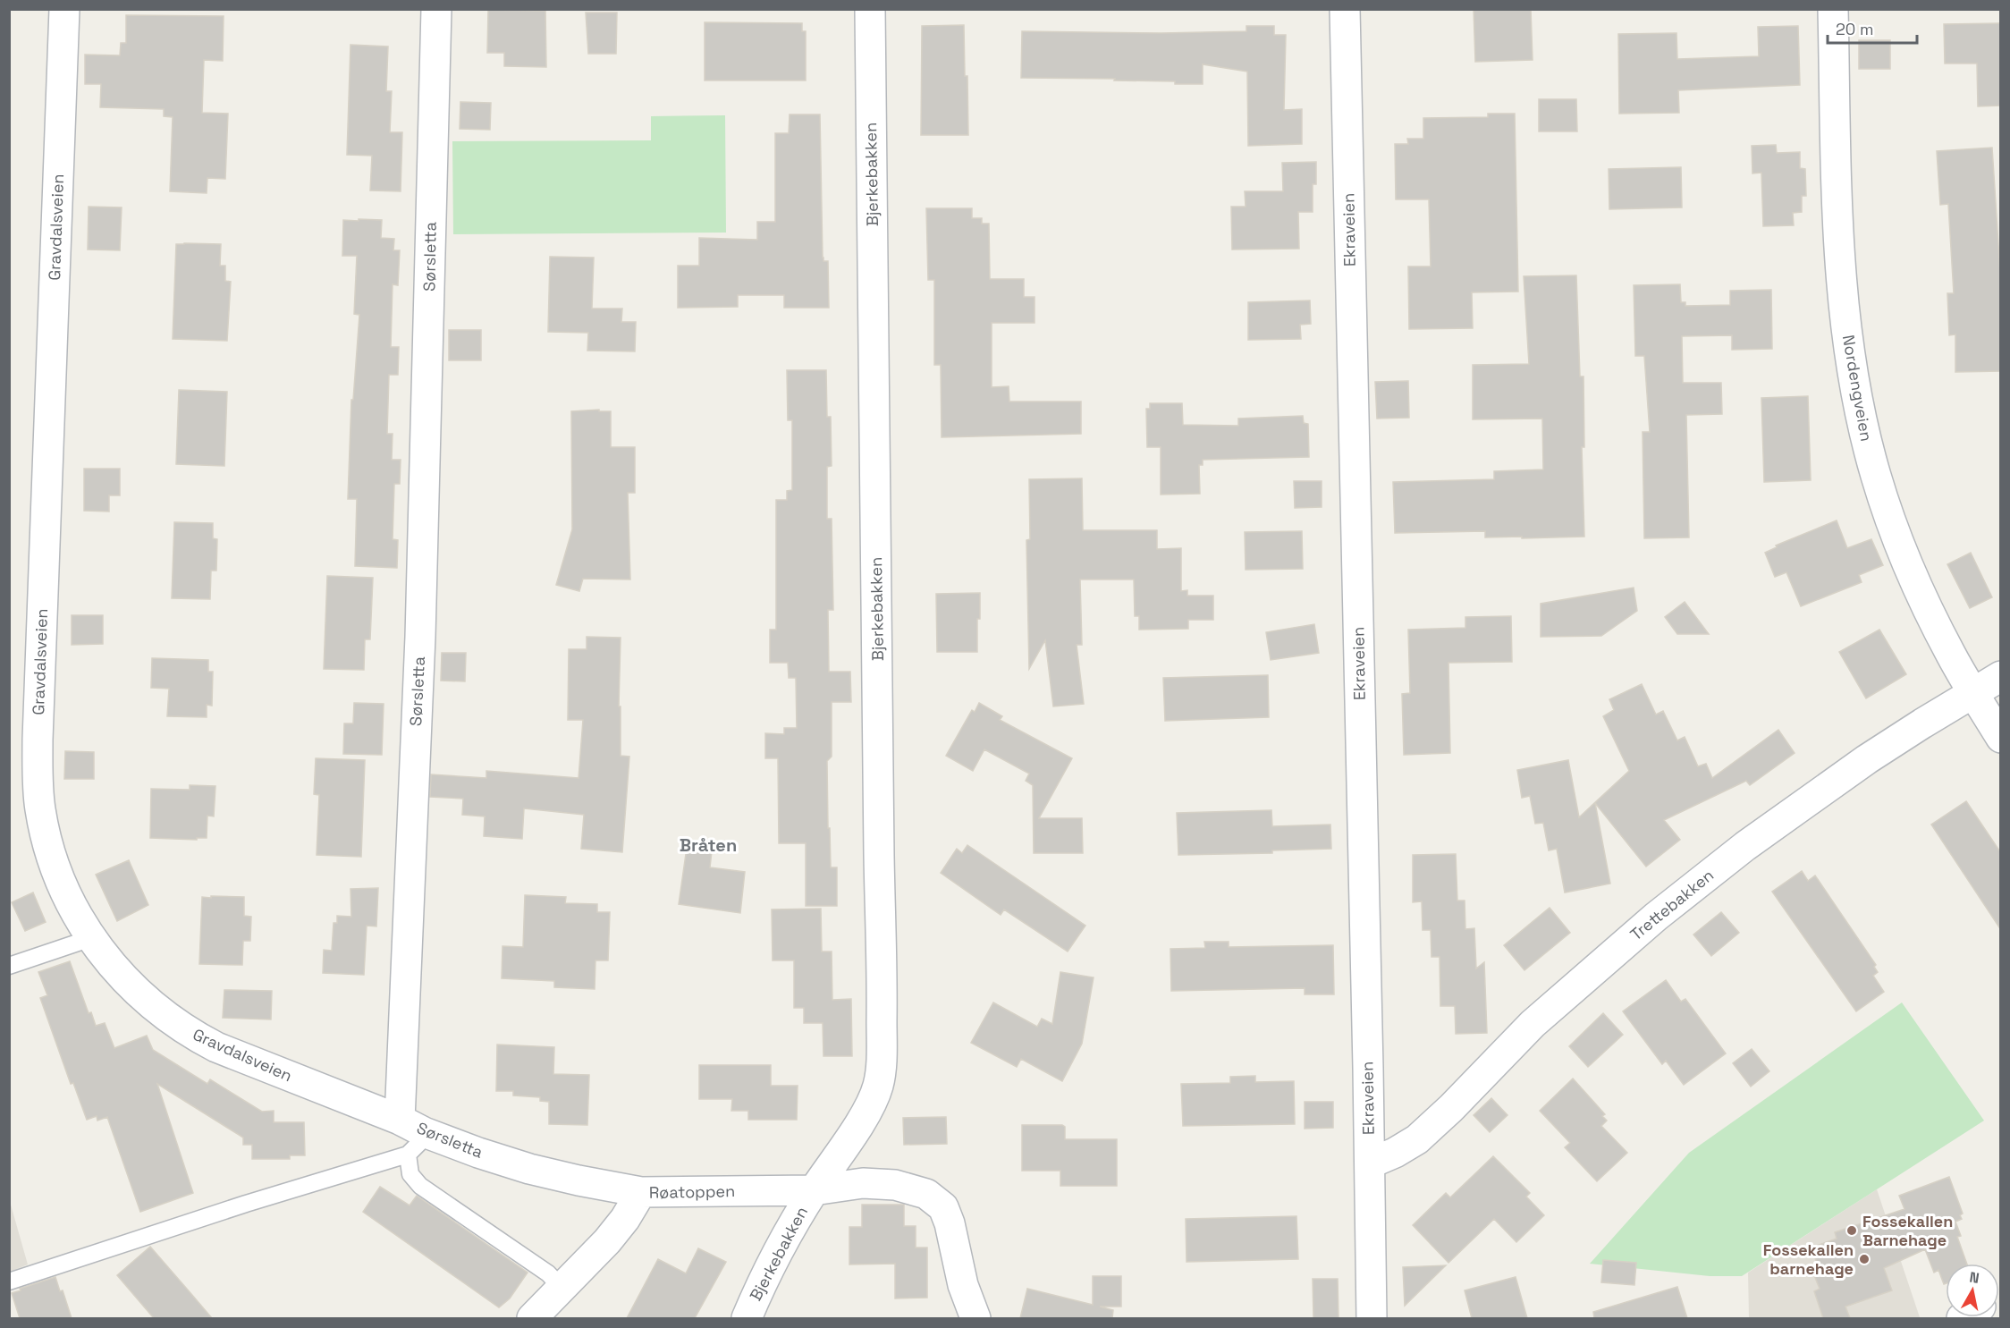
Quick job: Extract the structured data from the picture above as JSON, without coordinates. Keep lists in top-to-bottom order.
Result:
{
  "streets": {
    "street": [
      "Bjerkebakken",
      "Gravdalsveien",
      "Ekraveien",
      "Sørsletta",
      "Nordengveien",
      "Trettebakken",
      "Røatoppen"
    ]
  },
  "crossings": [
    ["Bjerkebakken", "Røatoppen"],
    ["Gravdalsveien", "Sørsletta"],
    ["Ekraveien", "Trettebakken"],
    ["Sørsletta", "Røatoppen"],
    ["Nordengveien", "Trettebakken"]
  ],
  "districts": ["Bråten"],
  "places": ["Fossekallen Barnehage", "Fossekallen barnehage"],
  "scale_bar": "20 m",
  "north": "top"
}
